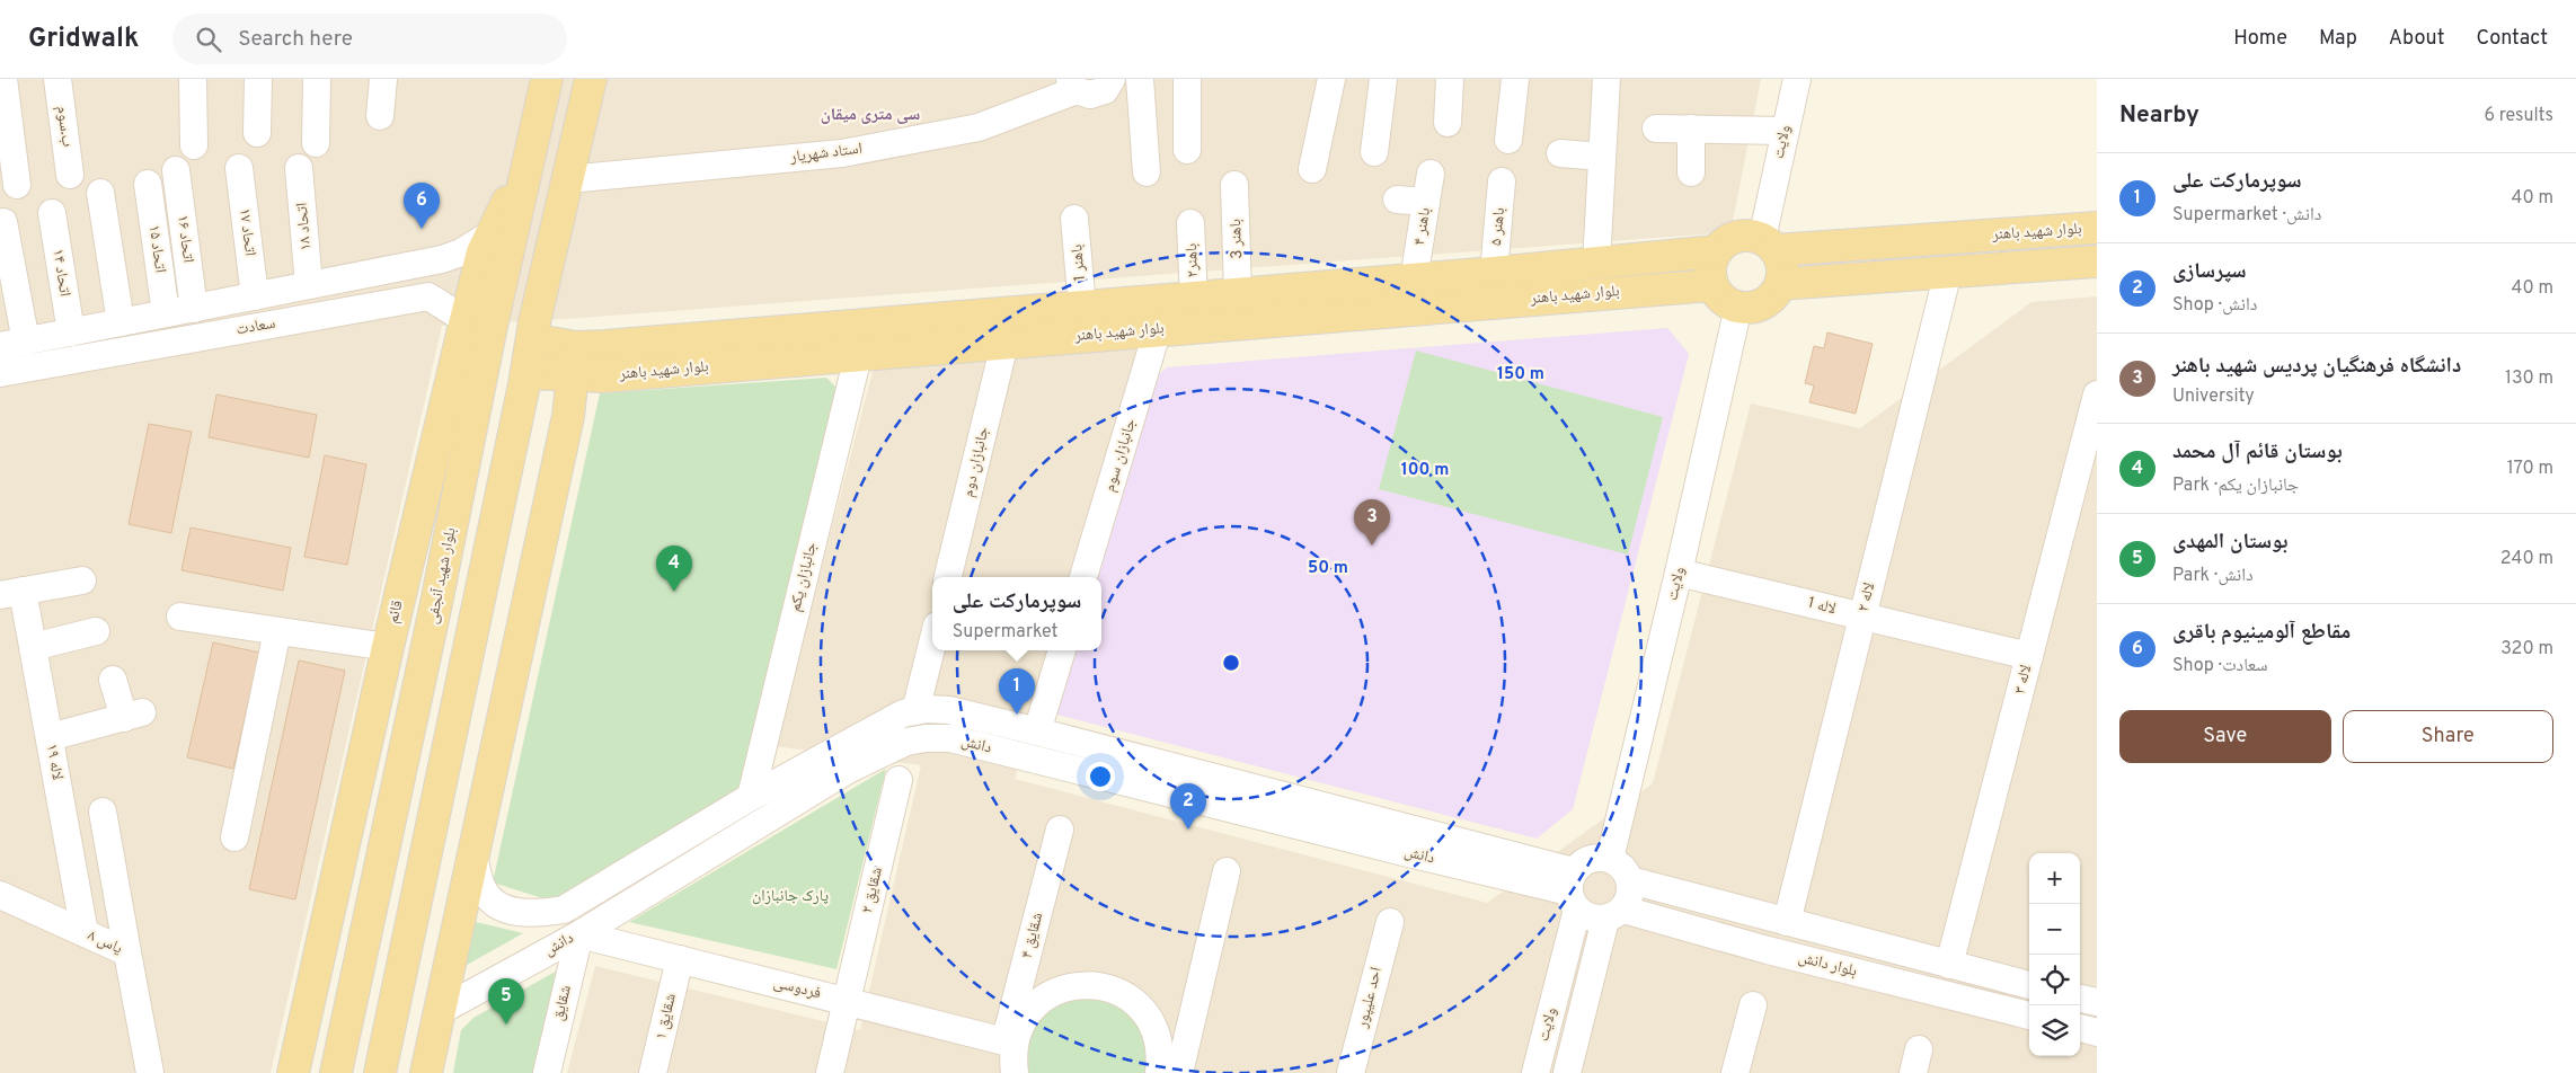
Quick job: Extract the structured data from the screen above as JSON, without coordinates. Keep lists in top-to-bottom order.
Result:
{
  "streets": {
    "main road": ["بلوار شهید باهنر", "بلوار شهید آنجفی", "قائم"],
    "street": [
      "ب.سوم",
      "ولایت",
      "استاد شهریار",
      "اتحاد ۱۸",
      "باهنر ۴",
      "باهنر ۵",
      "اتحاد ۱۷",
      "اتحاد ۱۶",
      "باهنر 3",
      "اتحاد ۱۵",
      "باهنر۲",
      "باهنر 1",
      "اتحاد ۱۴",
      "سعادت",
      "جانبازان سوم",
      "جانبازان دوم",
      "جانبازان یکم",
      "لاله ۲",
      "لاله 1",
      "لاله ۳",
      "دانش",
      "لاله ۱۹",
      "شقایق ۲",
      "شقایق ۴",
      "یاس ۸",
      "بلوار دانش",
      "فردوسی",
      "احد علیپور",
      "شقایق",
      "شقایق ۱"
    ]
  },
  "crossings": [
    ["ولایت", "بلوار شهید باهنر"],
    ["ولایت", "لاله 1"],
    ["ولایت", "دانش"],
    ["ولایت", "بلوار دانش"],
    ["اتحاد ۱۸", "سعادت"],
    ["باهنر ۴", "بلوار شهید باهنر"],
    ["باهنر ۵", "بلوار شهید باهنر"],
    ["اتحاد ۱۷", "سعادت"],
    ["بلوار شهید باهنر", "باهنر 3"],
    ["بلوار شهید باهنر", "باهنر۲"],
    ["بلوار شهید باهنر", "باهنر 1"],
    ["بلوار شهید باهنر", "جانبازان سوم"],
    ["بلوار شهید باهنر", "جانبازان دوم"],
    ["بلوار شهید باهنر", "جانبازان یکم"],
    ["اتحاد ۱۶", "سعادت"],
    ["اتحاد ۱۵", "سعادت"],
    ["اتحاد ۱۴", "سعادت"],
    ["سعادت", "قائم"],
    ["بلوار شهید آنجفی", "قائم"],
    ["جانبازان یکم", "دانش"],
    ["لاله ۲", "لاله 1"],
    ["لاله ۲", "بلوار دانش"],
    ["لاله 1", "لاله ۳"],
    ["لاله ۳", "بلوار دانش"],
    ["دانش", "بلوار دانش"],
    ["دانش", "فردوسی"],
    ["دانش", "شقایق"],
    ["لاله ۱۹", "یاس ۸"],
    ["شقایق ۲", "فردوسی"],
    ["شقایق ۴", "فردوسی"],
    ["فردوسی", "شقایق"],
    ["فردوسی", "شقایق ۱"]
  ],
  "districts": ["سی متری میقان"],
  "parks": ["پارک جانبازان"],
  "page": {
    "header": "Gridwalk",
    "search": "Search here",
    "nav": [
      "Home",
      "Map",
      "About",
      "Contact"
    ],
    "heading": ["Nearby", "6 results"],
    "list": [
      {
        "mark": "1",
        "name": "سوپرمارکت علی",
        "note": "Supermarket · دانش",
        "value": "40 m"
      },
      {
        "mark": "2",
        "name": "سپرسازی",
        "note": "Shop · دانش",
        "value": "40 m"
      },
      {
        "mark": "3",
        "name": "دانشگاه فرهنگیان پردیس شهید باهنر",
        "note": "University",
        "value": "130 m"
      },
      {
        "mark": "4",
        "name": "بوستان قائم آل محمد",
        "note": "Park · جانبازان یکم",
        "value": "170 m"
      },
      {
        "mark": "5",
        "name": "بوستان المهدی",
        "note": "Park · دانش",
        "value": "240 m"
      },
      {
        "mark": "6",
        "name": "مقاطع آلومینیوم باقری",
        "note": "Shop · سعادت",
        "value": "320 m"
      }
    ],
    "pins": [
      "6",
      "3",
      "4",
      "1",
      "2",
      "5"
    ],
    "popup": ["سوپرمارکت علی", "Supermarket"],
    "buttons": ["Save", "Share"],
    "map_buttons": ["+", "−"]
  },
  "rings": ["150 m", "100 m", "50 m"]
}
